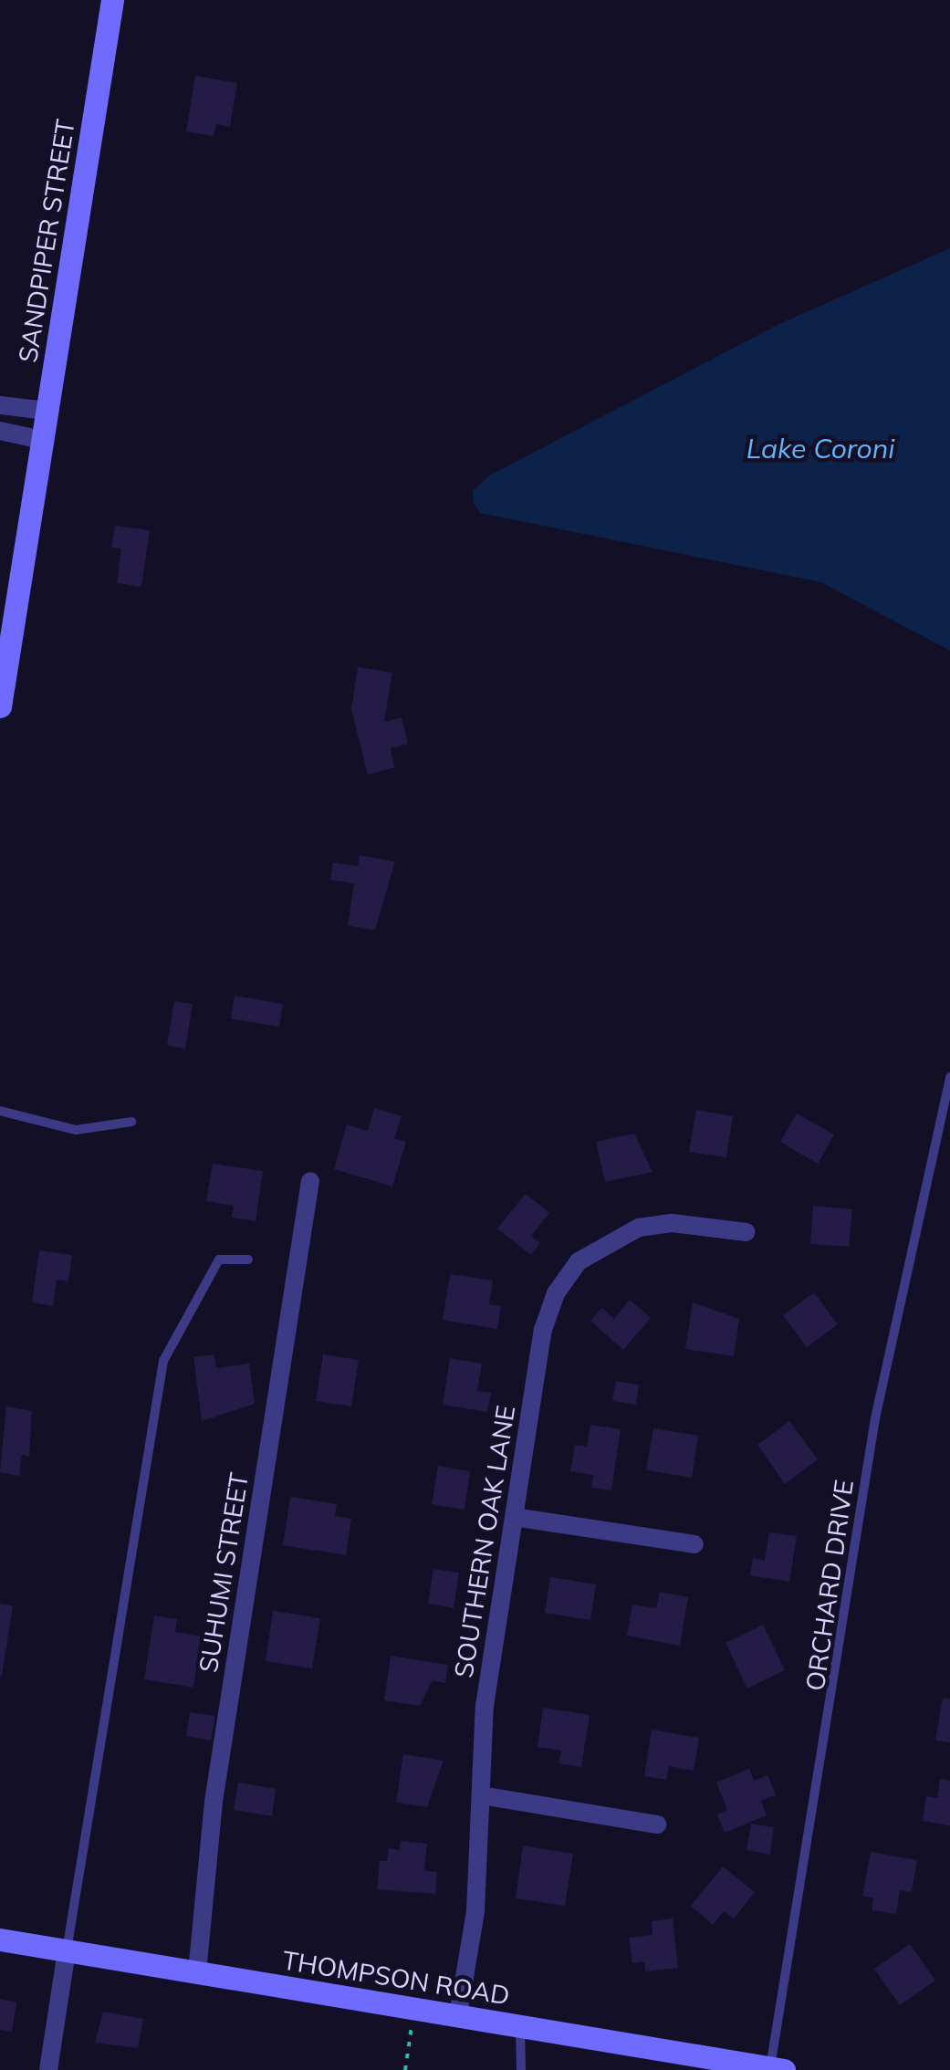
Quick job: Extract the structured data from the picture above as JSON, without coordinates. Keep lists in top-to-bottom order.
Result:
{
  "streets": {
    "street": [
      "SANDPIPER STREET",
      "SOUTHERN OAK LANE",
      "SUHUMI STREET",
      "THOMPSON ROAD"
    ],
    "lane": ["ORCHARD DRIVE"]
  },
  "crossings": [
    ["SOUTHERN OAK LANE", "THOMPSON ROAD"],
    ["SUHUMI STREET", "THOMPSON ROAD"],
    ["ORCHARD DRIVE", "THOMPSON ROAD"]
  ],
  "water": ["Lake Coroni"]
}
